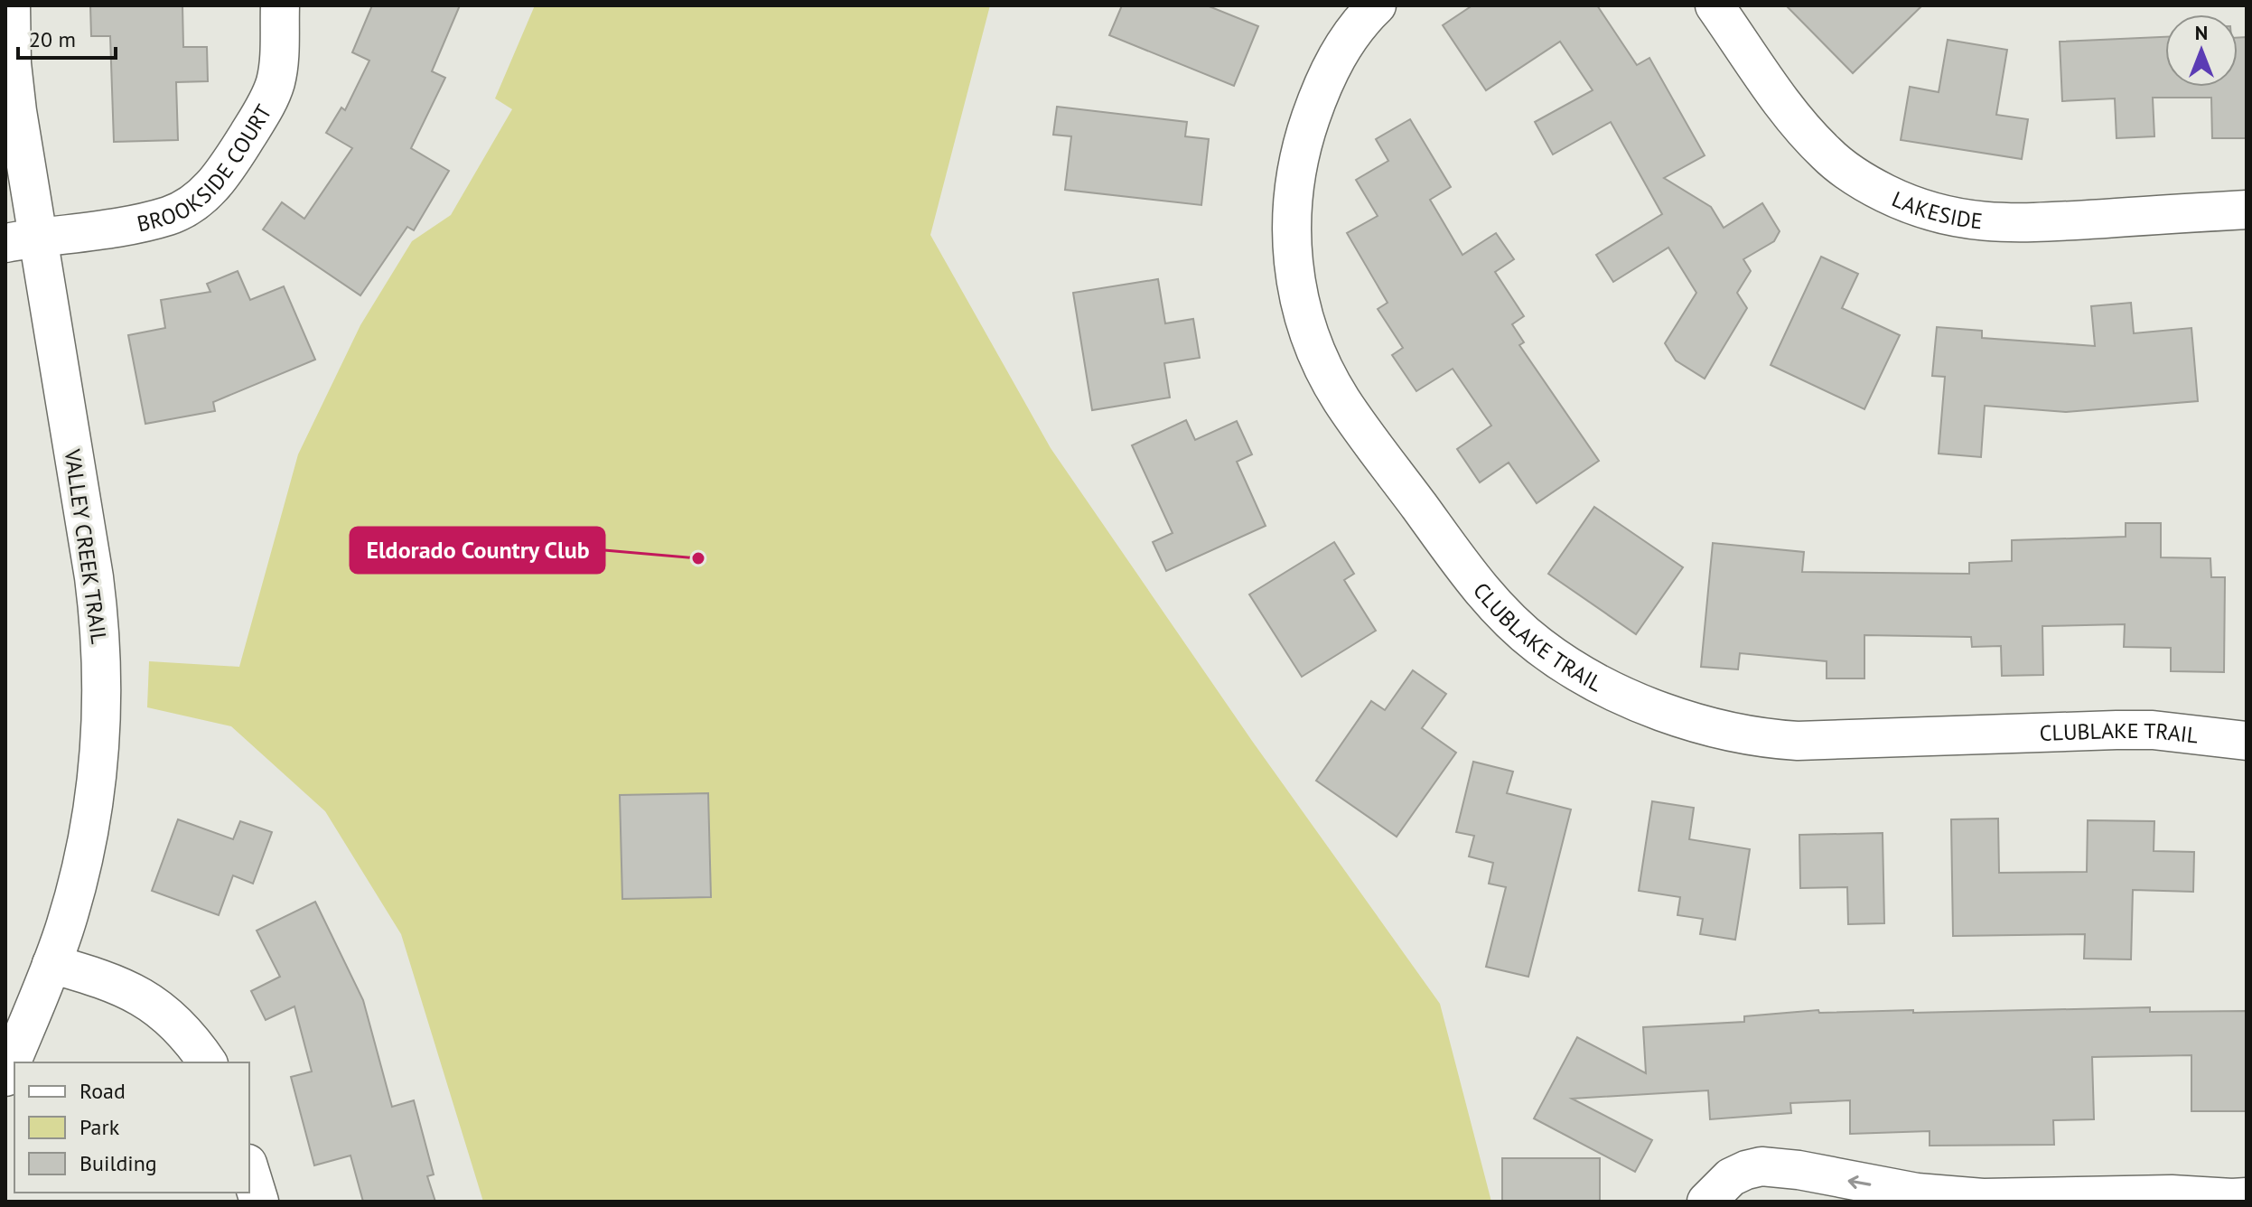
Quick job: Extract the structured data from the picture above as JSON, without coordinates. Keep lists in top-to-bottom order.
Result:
{
  "streets": {
    "street": [
      "BROOKSIDE COURT",
      "LAKESIDE",
      "VALLEY CREEK TRAIL",
      "CLUBLAKE TRAIL"
    ]
  },
  "crossings": [
    ["BROOKSIDE COURT", "VALLEY CREEK TRAIL"]
  ],
  "places": ["Eldorado Country Club"],
  "legend": ["Road", "Park", "Building"],
  "scale_bar": "20 m",
  "north": "top"
}
